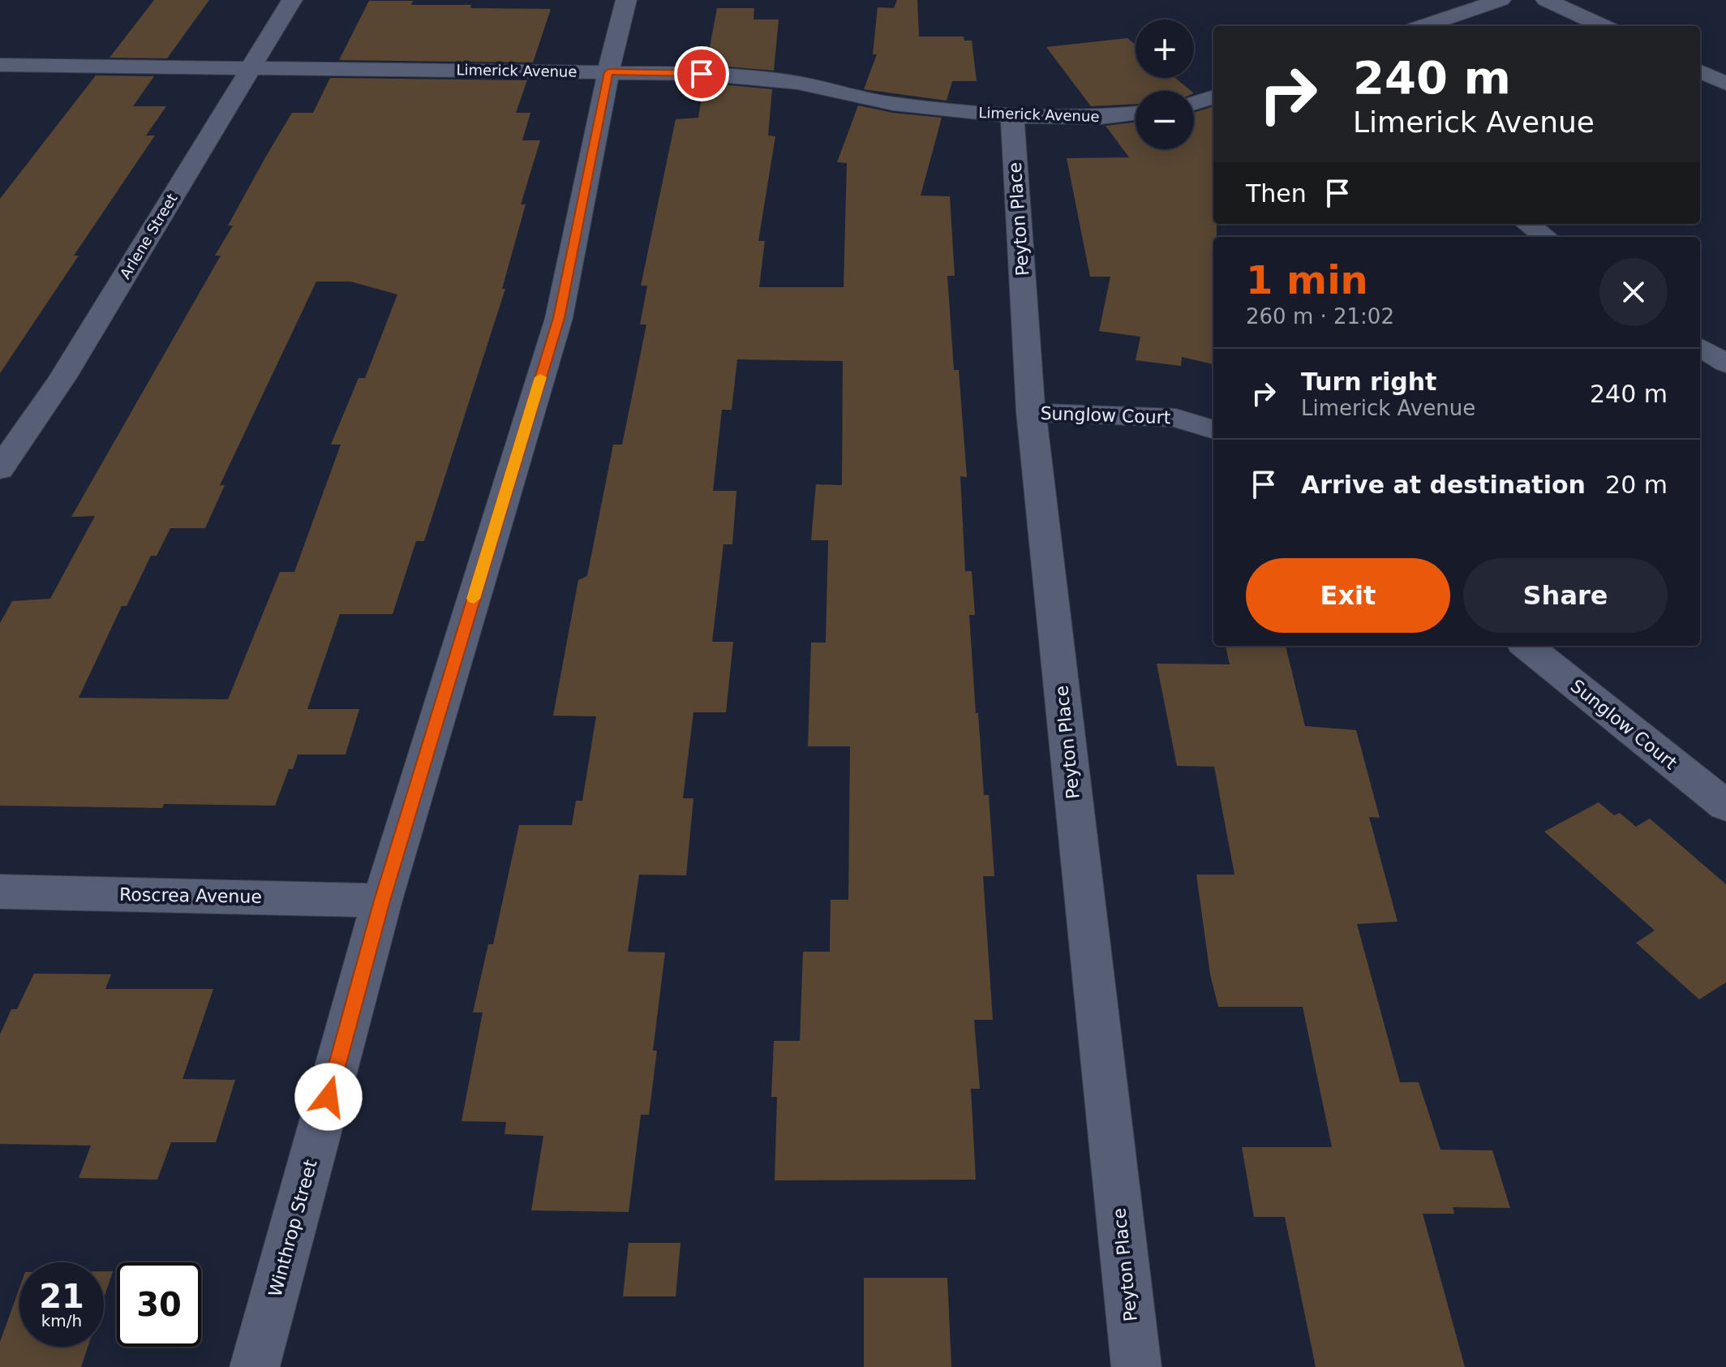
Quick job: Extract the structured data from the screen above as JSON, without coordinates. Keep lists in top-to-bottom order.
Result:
{
  "streets": {
    "street": [
      "Limerick Avenue",
      "Peyton Place",
      "Arlene Street",
      "Sunglow Court",
      "Roscrea Avenue",
      "Winthrop Street"
    ]
  },
  "crossings": [
    ["Limerick Avenue", "Peyton Place"],
    ["Limerick Avenue", "Arlene Street"],
    ["Limerick Avenue", "Winthrop Street"],
    ["Peyton Place", "Sunglow Court"],
    ["Roscrea Avenue", "Winthrop Street"]
  ],
  "page": {
    "map_buttons": ["+", "−"],
    "turn": ["240 m", "Limerick Avenue"],
    "then": "Then",
    "heading": ["1 min", "260 m · 21:02"],
    "list": [
      {
        "name": "Turn right",
        "note": "Limerick Avenue",
        "value": "240 m"
      },
      {
        "name": "Arrive at destination",
        "value": "20 m"
      }
    ],
    "buttons": ["Exit", "Share"],
    "speed": "21 km/h",
    "limit": "30"
  }
}
